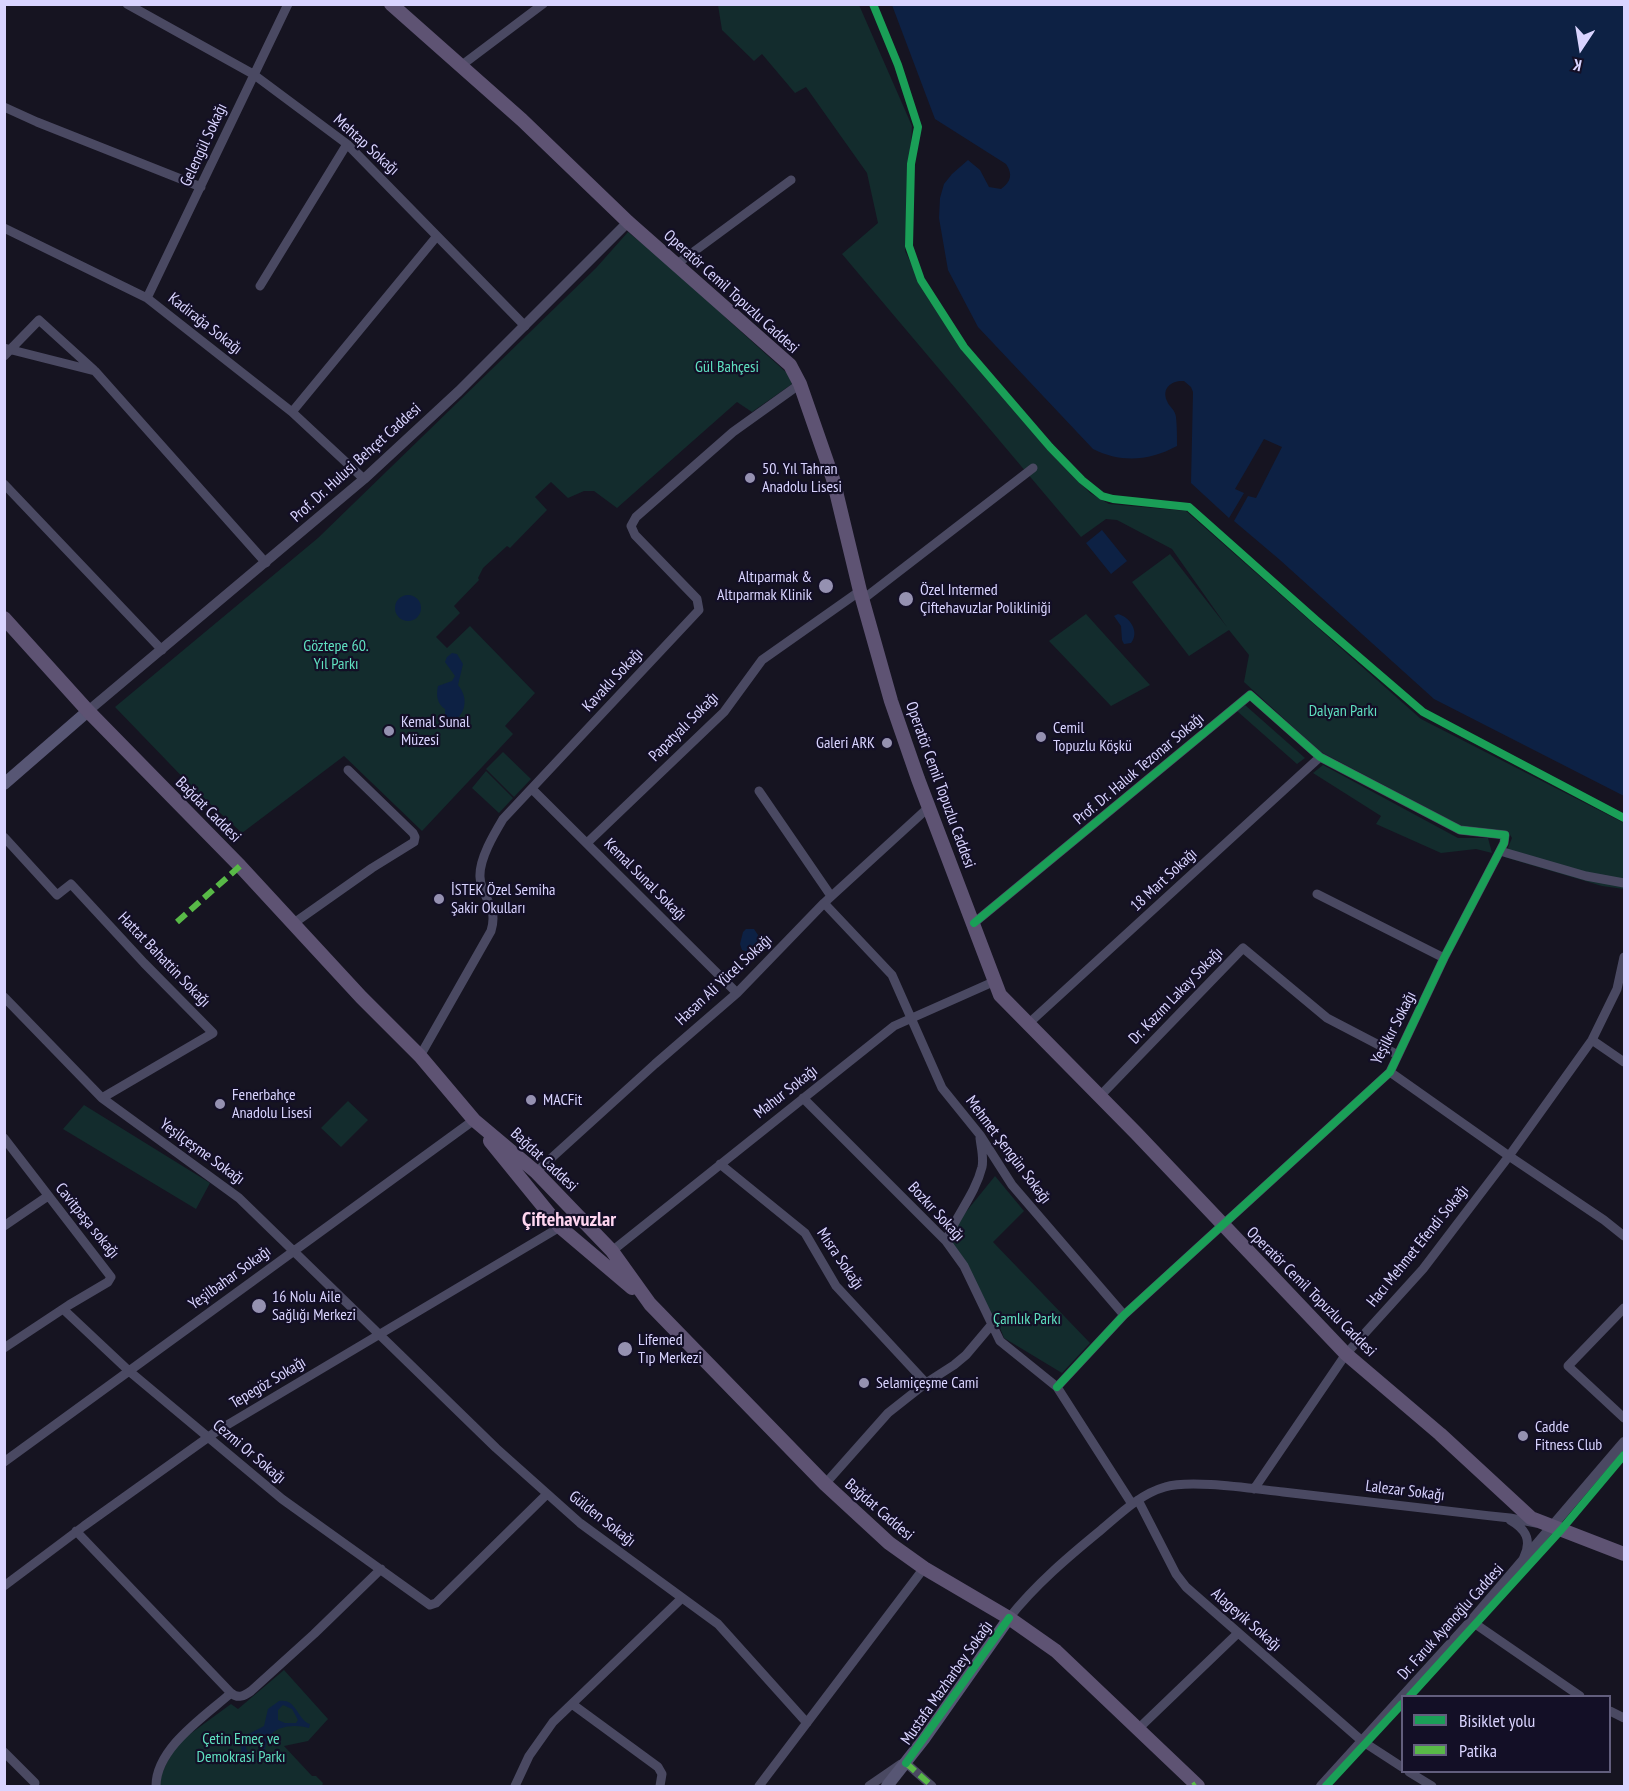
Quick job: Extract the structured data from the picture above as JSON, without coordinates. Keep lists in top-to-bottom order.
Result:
{
  "streets": {
    "main road": ["Operatör Cemil Topuzlu Caddesi", "Bağdat Caddesi", "Mustafa Mazharbey Sokağı"],
    "street": [
      "Gelengül Sokağı",
      "Mehtap Sokağı",
      "Kadirağa Sokağı",
      "Prof. Dr. Hulusi Behçet Caddesi",
      "Kavaklı Sokağı",
      "Papatyalı Sokağı",
      "Prof. Dr. Haluk Tezonar Sokağı",
      "Kemal Sunal Sokağı",
      "18 Mart Sokağı",
      "Hattat Bahattin Sokağı",
      "Hasan Ali Yücel Sokağı",
      "Dr. Kazım Lakay Sokağı",
      "Yeşilkır Sokağı",
      "Mahur Sokağı",
      "Mehmet Şengün Sokağı",
      "Yeşilçeşme Sokağı",
      "Bozkır Sokağı",
      "Cavitpaşa sokağı",
      "Hacı Mehmet Efendi Sokağı",
      "Mısra Sokağı",
      "Yeşilbahar Sokağı",
      "Tepegöz Sokağı",
      "Cezmi Or Sokağı",
      "Lalezar Sokağı",
      "Gülden Sokağı",
      "Alageyik Sokağı",
      "Dr. Faruk Ayanoğlu Caddesi"
    ]
  },
  "crossings": [
    ["Gelengül Sokağı", "Mehtap Sokağı"],
    ["Gelengül Sokağı", "Kadirağa Sokağı"],
    ["Mehtap Sokağı", "Prof. Dr. Hulusi Behçet Caddesi"],
    ["Operatör Cemil Topuzlu Caddesi", "Prof. Dr. Hulusi Behçet Caddesi"],
    ["Operatör Cemil Topuzlu Caddesi", "Kavaklı Sokağı"],
    ["Operatör Cemil Topuzlu Caddesi", "Papatyalı Sokağı"],
    ["Operatör Cemil Topuzlu Caddesi", "Prof. Dr. Haluk Tezonar Sokağı"],
    ["Operatör Cemil Topuzlu Caddesi", "18 Mart Sokağı"],
    ["Operatör Cemil Topuzlu Caddesi", "Hasan Ali Yücel Sokağı"],
    ["Operatör Cemil Topuzlu Caddesi", "Dr. Kazım Lakay Sokağı"],
    ["Operatör Cemil Topuzlu Caddesi", "Yeşilkır Sokağı"],
    ["Operatör Cemil Topuzlu Caddesi", "Mahur Sokağı"],
    ["Operatör Cemil Topuzlu Caddesi", "Hacı Mehmet Efendi Sokağı"],
    ["Operatör Cemil Topuzlu Caddesi", "Lalezar Sokağı"],
    ["Operatör Cemil Topuzlu Caddesi", "Dr. Faruk Ayanoğlu Caddesi"],
    ["Kadirağa Sokağı", "Prof. Dr. Hulusi Behçet Caddesi"],
    ["Prof. Dr. Hulusi Behçet Caddesi", "Bağdat Caddesi"],
    ["Kavaklı Sokağı", "Bağdat Caddesi"],
    ["Kavaklı Sokağı", "Kemal Sunal Sokağı"],
    ["Papatyalı Sokağı", "Kemal Sunal Sokağı"],
    ["Prof. Dr. Haluk Tezonar Sokağı", "18 Mart Sokağı"],
    ["Bağdat Caddesi", "Hasan Ali Yücel Sokağı"],
    ["Bağdat Caddesi", "Mahur Sokağı"],
    ["Bağdat Caddesi", "Yeşilbahar Sokağı"],
    ["Bağdat Caddesi", "Mustafa Mazharbey Sokağı"],
    ["Kemal Sunal Sokağı", "Hasan Ali Yücel Sokağı"],
    ["Hattat Bahattin Sokağı", "Yeşilçeşme Sokağı"],
    ["Hasan Ali Yücel Sokağı", "Mehmet Şengün Sokağı"],
    ["Dr. Kazım Lakay Sokağı", "Yeşilkır Sokağı"],
    ["Yeşilkır Sokağı", "Mehmet Şengün Sokağı"],
    ["Yeşilkır Sokağı", "Bozkır Sokağı"],
    ["Mahur Sokağı", "Mehmet Şengün Sokağı"],
    ["Mahur Sokağı", "Bozkır Sokağı"],
    ["Mahur Sokağı", "Mısra Sokağı"],
    ["Yeşilçeşme Sokağı", "Yeşilbahar Sokağı"],
    ["Yeşilçeşme Sokağı", "Tepegöz Sokağı"],
    ["Yeşilçeşme Sokağı", "Gülden Sokağı"],
    ["Bozkır Sokağı", "Alageyik Sokağı"],
    ["Cavitpaşa sokağı", "Cezmi Or Sokağı"],
    ["Hacı Mehmet Efendi Sokağı", "Lalezar Sokağı"],
    ["Yeşilbahar Sokağı", "Cezmi Or Sokağı"],
    ["Tepegöz Sokağı", "Cezmi Or Sokağı"],
    ["Tepegöz Sokağı", "Gülden Sokağı"],
    ["Cezmi Or Sokağı", "Gülden Sokağı"],
    ["Lalezar Sokağı", "Dr. Faruk Ayanoğlu Caddesi"],
    ["Alageyik Sokağı", "Dr. Faruk Ayanoğlu Caddesi"]
  ],
  "districts": ["Çiftehavuzlar"],
  "parks": [
    "Gül Bahçesi",
    "Göztepe 60. Yıl Parkı",
    "Dalyan Parkı",
    "Çamlık Parkı",
    "Çetin Emeç ve Demokrasi Parkı"
  ],
  "places": [
    "50. Yıl Tahran Anadolu Lisesi",
    "Altıparmak & Altıparmak Klinik",
    "Özel Intermed Çiftehavuzlar Polikliniği",
    "Kemal Sunal Müzesi",
    "Cemil Topuzlu Köşkü",
    "Galeri ARK",
    "İSTEK Özel Semiha Şakir Okulları",
    "MACFit",
    "Fenerbahçe Anadolu Lisesi",
    "16 Nolu Aile Sağlığı Merkezi",
    "Lifemed Tıp Merkezi",
    "Selamiçeşme Cami",
    "Cadde Fitness Club"
  ],
  "legend": ["Bisiklet yolu", "Patika"],
  "north": "bottom"
}
